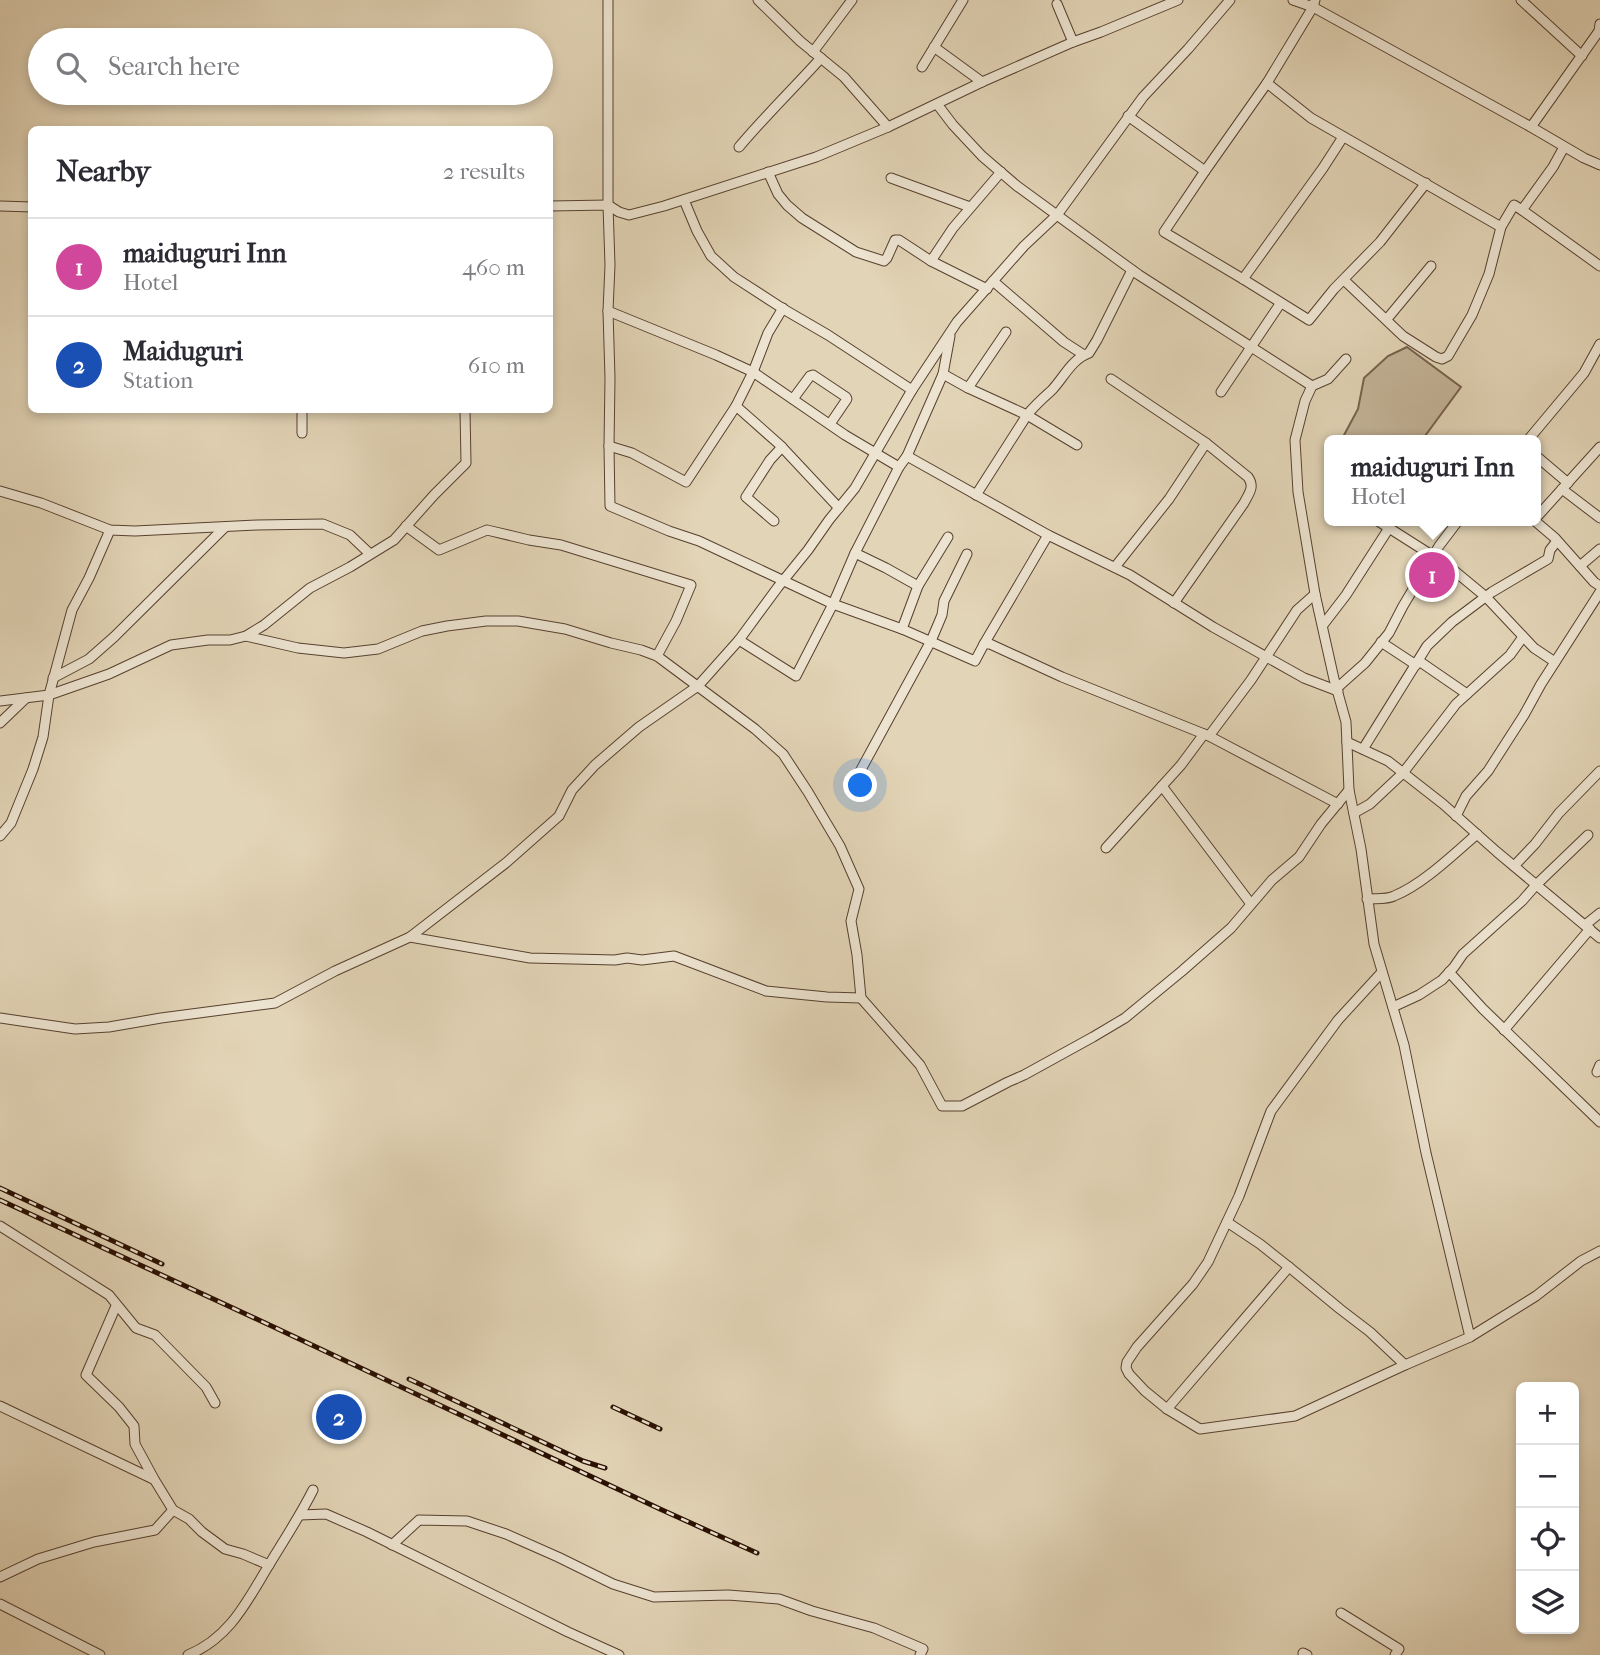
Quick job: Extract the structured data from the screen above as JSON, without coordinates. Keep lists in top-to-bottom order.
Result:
{
  "page": {
    "search": "Search here",
    "heading": ["Nearby", "2 results"],
    "list": [
      {
        "mark": "1",
        "name": "maiduguri Inn",
        "note": "Hotel",
        "value": "460 m"
      },
      {
        "mark": "2",
        "name": "Maiduguri",
        "note": "Station",
        "value": "610 m"
      }
    ],
    "popup": ["maiduguri Inn", "Hotel"],
    "pins": ["1", "2"],
    "map_buttons": ["+", "−"]
  }
}
